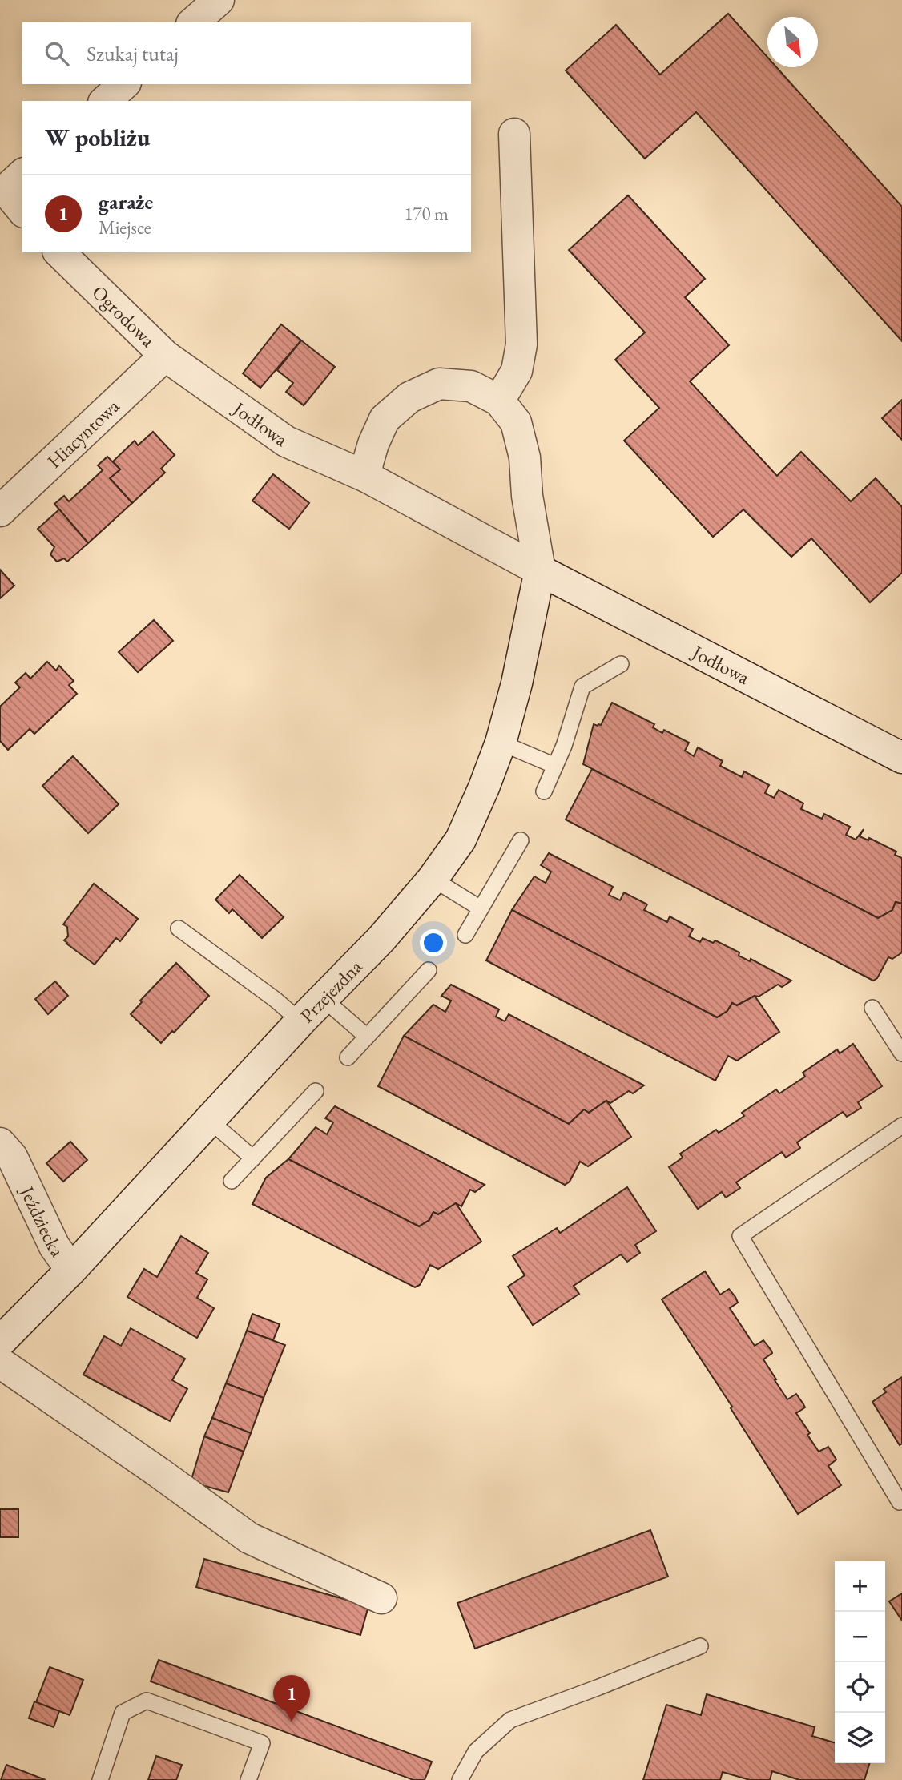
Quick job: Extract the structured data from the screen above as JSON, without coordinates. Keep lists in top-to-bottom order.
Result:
{
  "streets": {
    "street": [
      "Ogrodowa",
      "Jodłowa",
      "Hiacyntowa",
      "Przejezdna",
      "Jeździecka"
    ]
  },
  "crossings": [
    ["Ogrodowa", "Jodłowa"],
    ["Ogrodowa", "Hiacyntowa"],
    ["Jodłowa", "Hiacyntowa"],
    ["Jodłowa", "Przejezdna"],
    ["Przejezdna", "Jeździecka"]
  ],
  "north": "bottom right",
  "page": {
    "search": "Szukaj tutaj",
    "heading": "W pobliżu",
    "list": [
      {
        "mark": "1",
        "name": "garaże",
        "note": "Miejsce",
        "value": "170 m"
      }
    ],
    "map_buttons": ["+", "−"],
    "pins": "1"
  }
}
